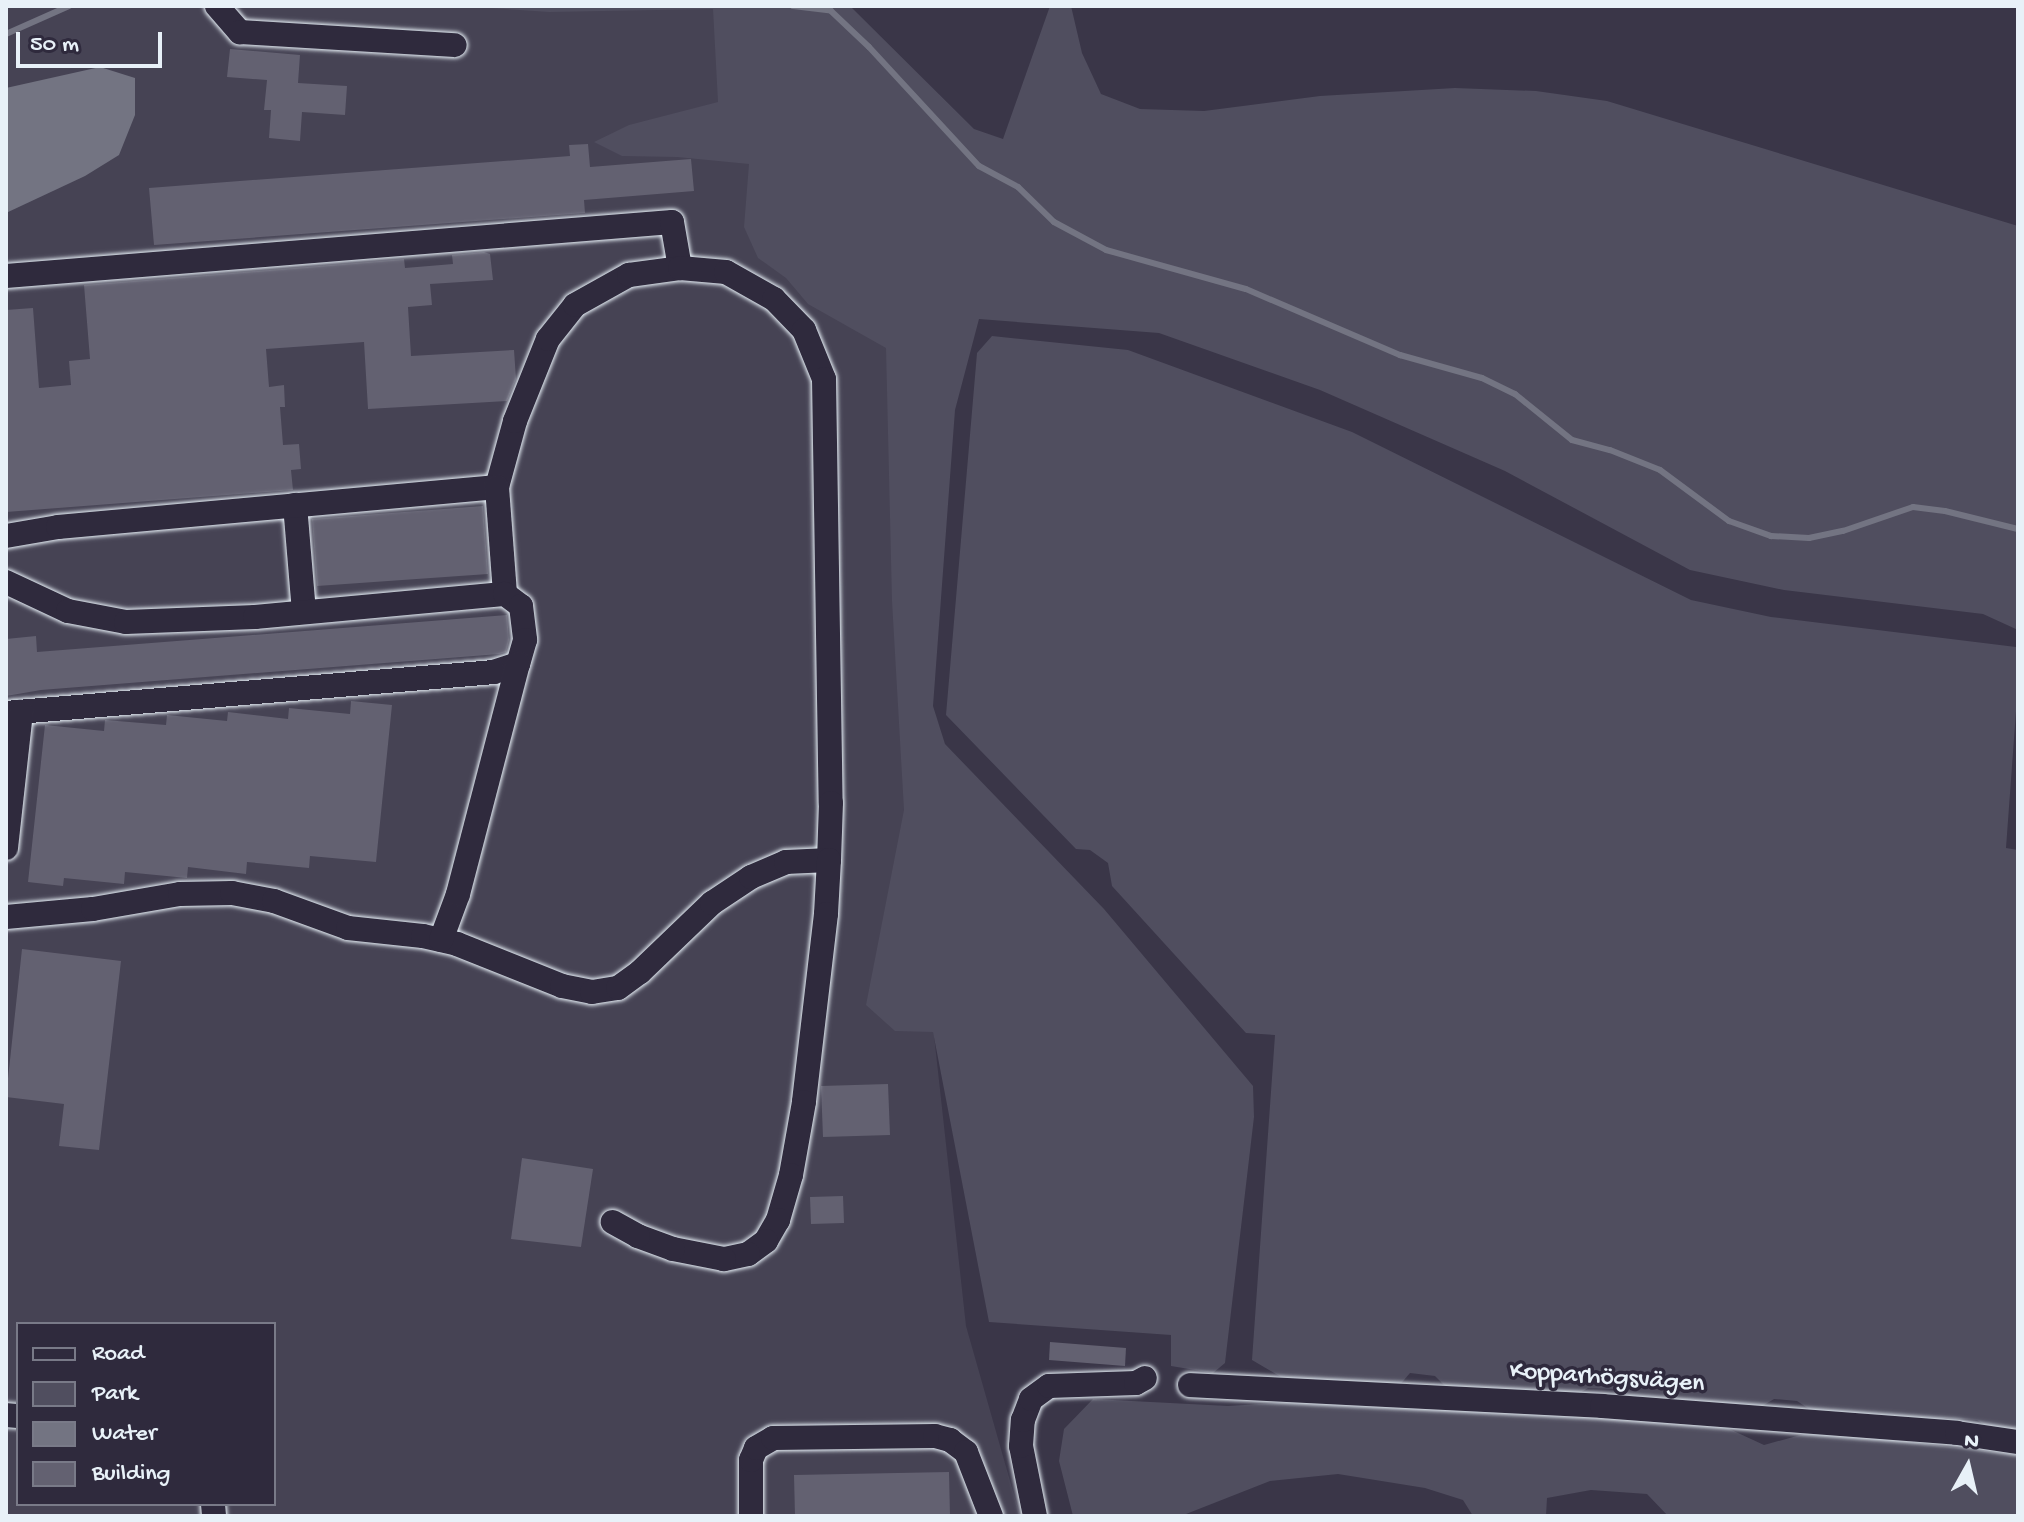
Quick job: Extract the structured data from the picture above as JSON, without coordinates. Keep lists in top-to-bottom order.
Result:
{
  "streets": {
    "street": ["Kopparhögsvägen"]
  },
  "legend": [
    "Road",
    "Park",
    "Water",
    "Building"
  ],
  "scale_bar": "50 m",
  "north": "top"
}
